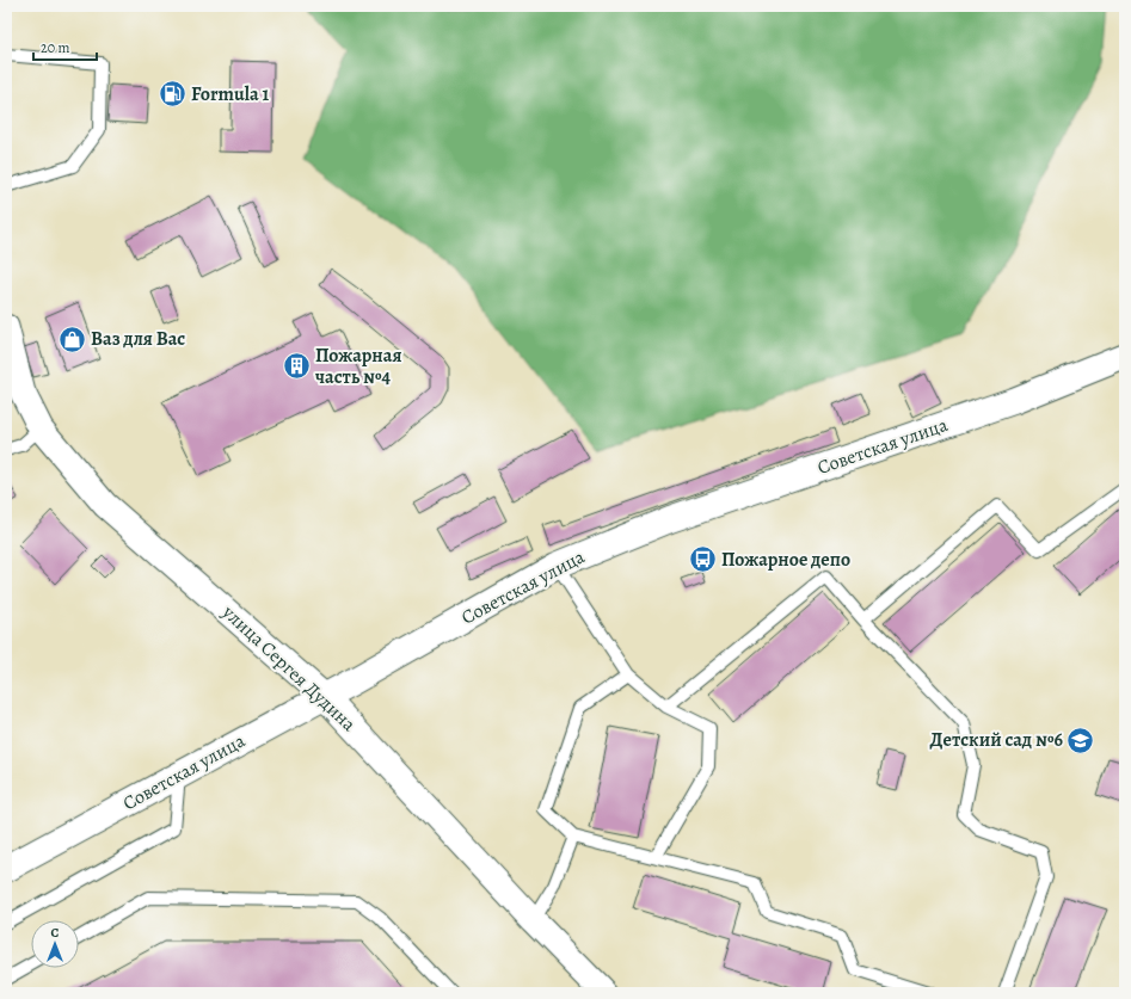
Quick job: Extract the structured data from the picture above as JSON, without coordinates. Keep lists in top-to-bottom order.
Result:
{
  "streets": {
    "street": ["Советская улица", "улица Сергея Дудина"]
  },
  "crossings": [
    ["Советская улица", "улица Сергея Дудина"]
  ],
  "places": {
    "fuel station": ["Formula 1"],
    "shop": ["Ваз для Вас"],
    "building": ["Пожарная часть №4"],
    "bus stop": ["Пожарное депо"],
    "school or university": ["Детский сад №6"]
  },
  "scale_bar": "20 m",
  "north": "top"
}
